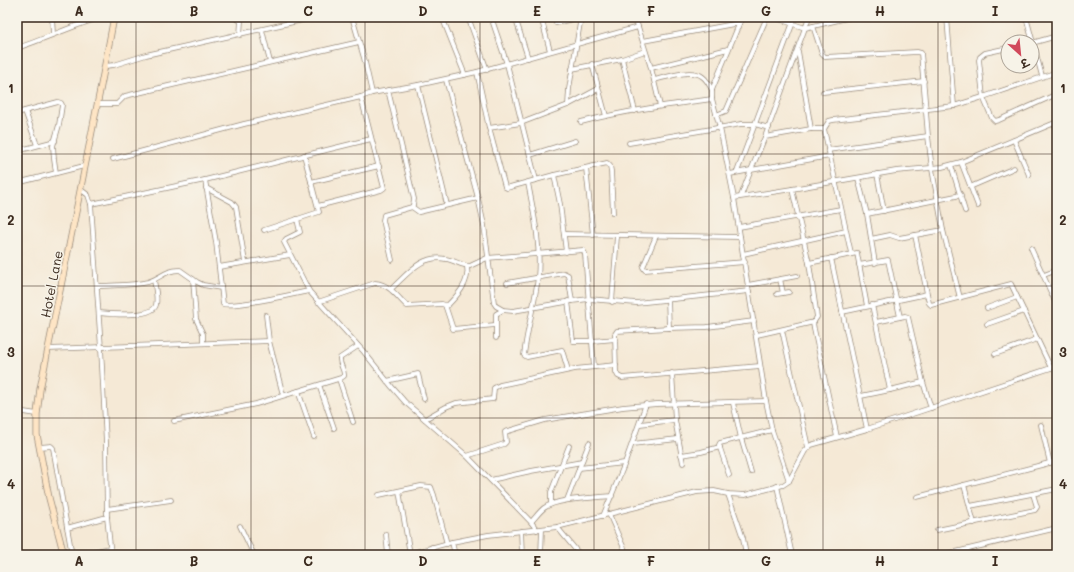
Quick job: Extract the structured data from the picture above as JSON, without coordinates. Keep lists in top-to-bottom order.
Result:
{
  "streets": {
    "street": ["Hotel Lane"]
  },
  "north": "bottom right",
  "grid": {
    "columns": [
      "A",
      "B",
      "C",
      "D",
      "E",
      "F",
      "G",
      "H",
      "I"
    ],
    "rows": [
      "1",
      "2",
      "3",
      "4"
    ]
  }
}
